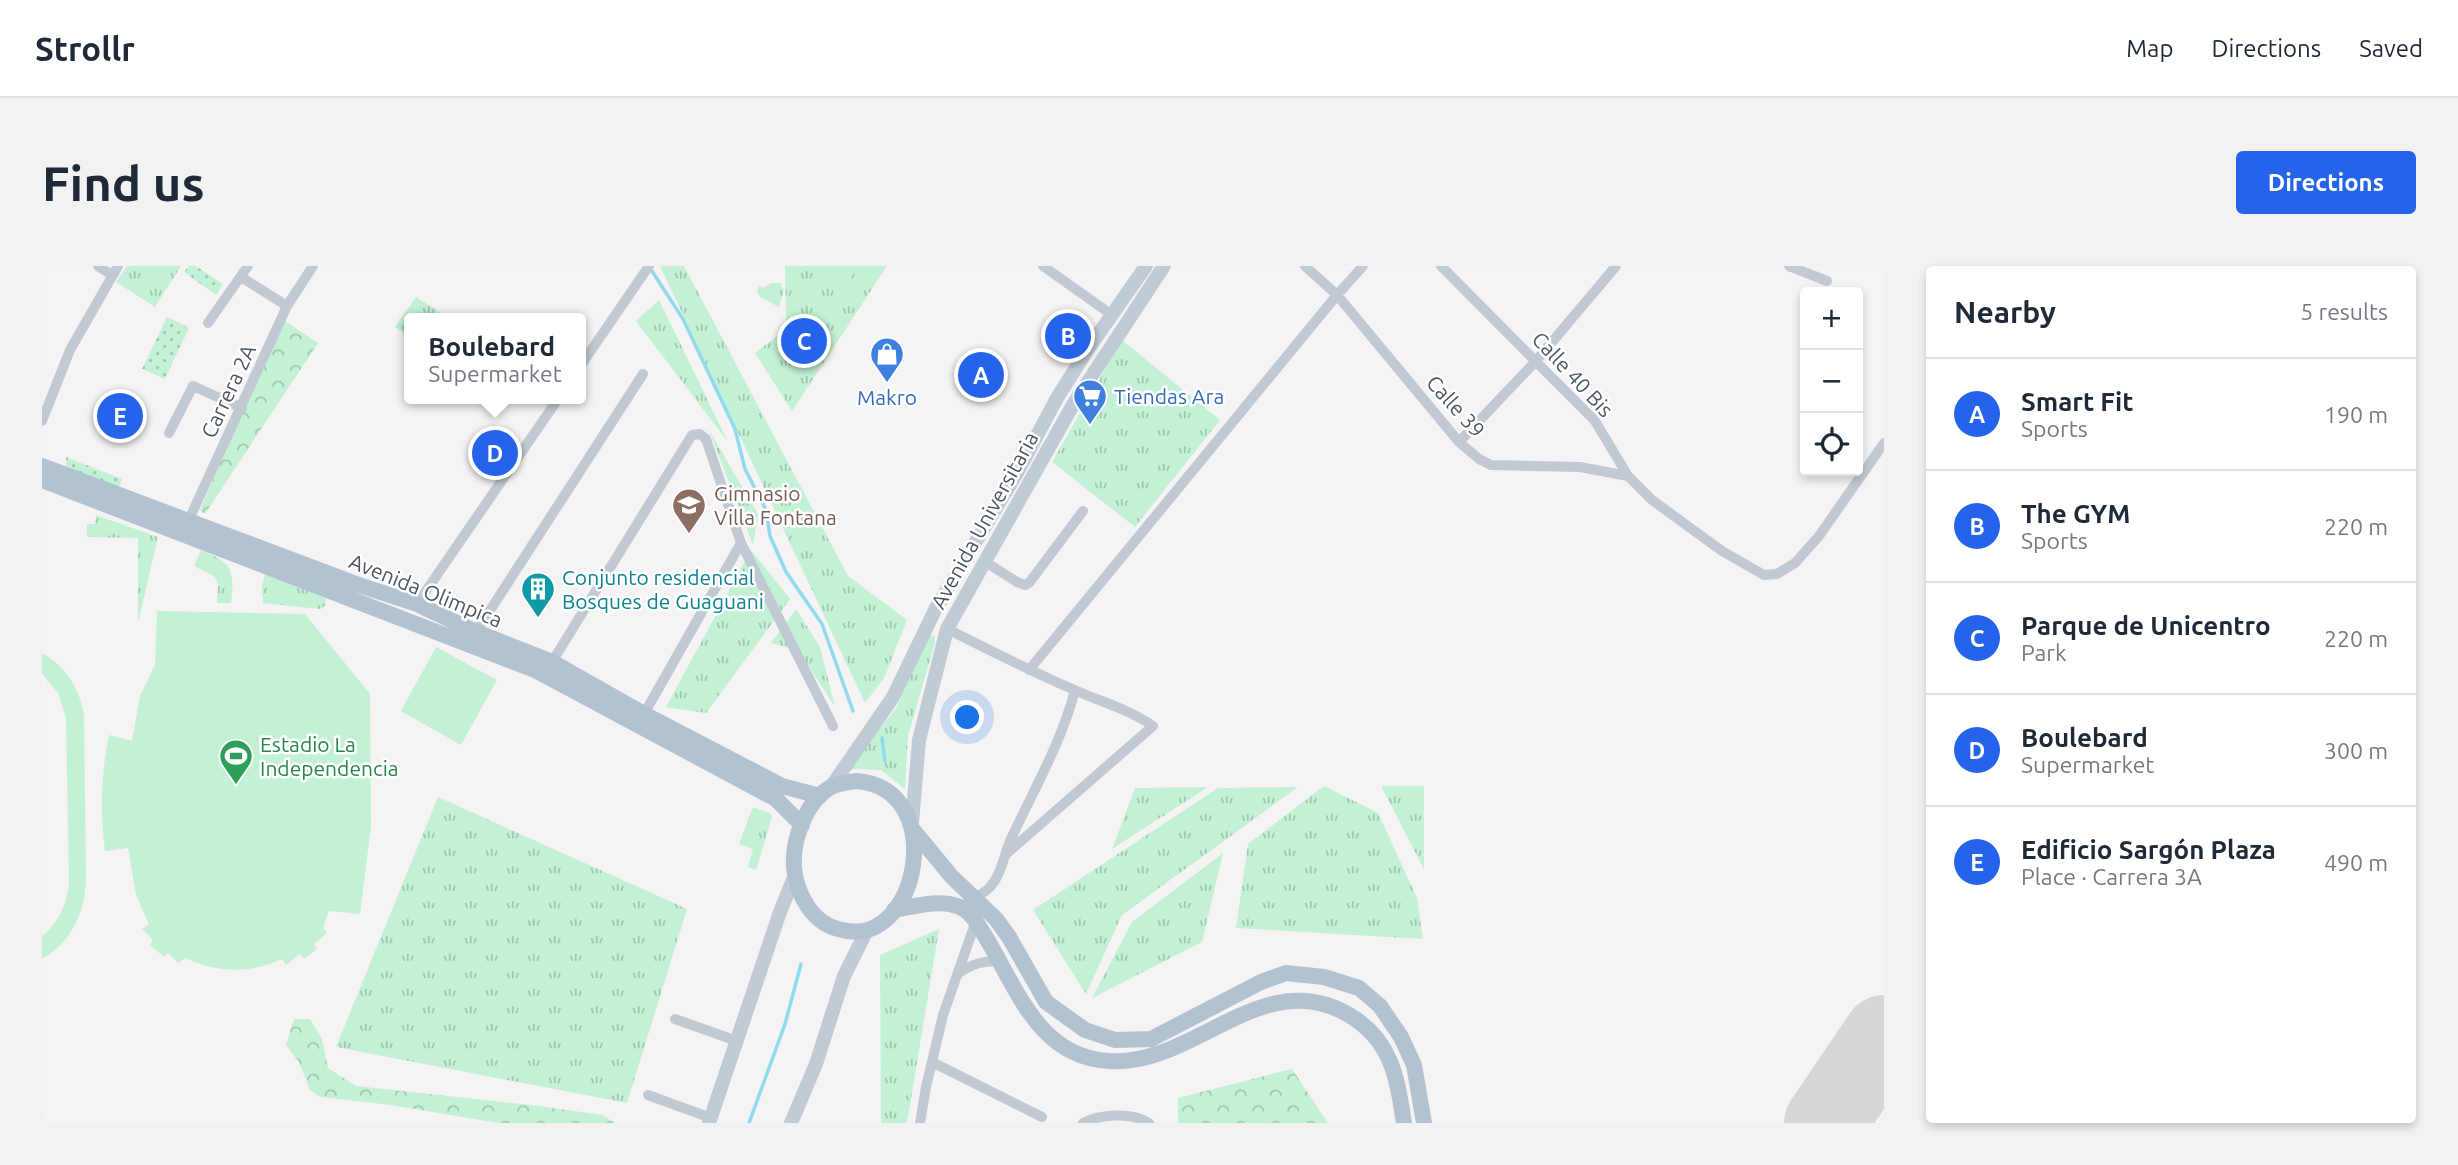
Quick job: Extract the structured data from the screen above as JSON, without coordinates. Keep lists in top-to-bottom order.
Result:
{
  "streets": {
    "main road": ["Avenida Universitaria", "Avenida Olimpica"],
    "street": ["Calle 40 Bis", "Carrera 2A", "Calle 39"]
  },
  "crossings": [
    ["Calle 40 Bis", "Calle 39"],
    ["Carrera 2A", "Avenida Olimpica"],
    ["Avenida Universitaria", "Avenida Olimpica"]
  ],
  "places": {
    "shop": ["Makro"],
    "supermarket": ["Tiendas Ara"],
    "school or university": ["Gimnasio Villa Fontana"],
    "building": ["Conjunto residencial Bosques de Guaguani"],
    "sports": ["Estadio La Independencia"]
  },
  "page": {
    "header": "Strollr",
    "nav": ["Map", "Directions", "Saved"],
    "buttons": "Directions",
    "title": "Find us",
    "heading": ["Nearby", "5 results"],
    "map_buttons": ["+", "−"],
    "pins": [
      "B",
      "C",
      "A",
      "E",
      "D"
    ],
    "popup": ["Boulebard", "Supermarket"],
    "list": [
      {
        "mark": "A",
        "name": "Smart Fit",
        "note": "Sports",
        "value": "190 m"
      },
      {
        "mark": "B",
        "name": "The GYM",
        "note": "Sports",
        "value": "220 m"
      },
      {
        "mark": "C",
        "name": "Parque de Unicentro",
        "note": "Park",
        "value": "220 m"
      },
      {
        "mark": "D",
        "name": "Boulebard",
        "note": "Supermarket",
        "value": "300 m"
      },
      {
        "mark": "E",
        "name": "Edificio Sargón Plaza",
        "note": "Place · Carrera 3A",
        "value": "490 m"
      }
    ]
  }
}
